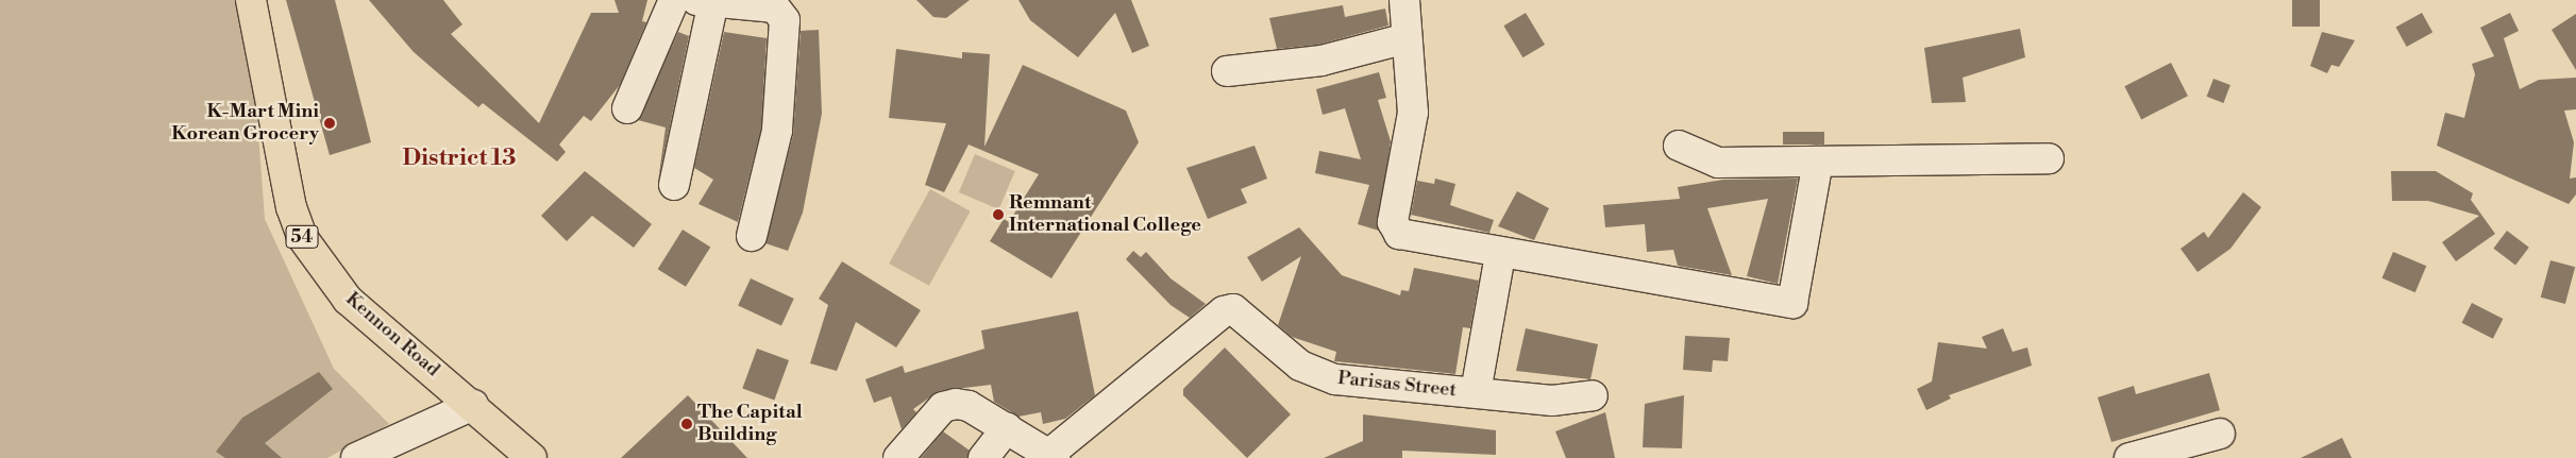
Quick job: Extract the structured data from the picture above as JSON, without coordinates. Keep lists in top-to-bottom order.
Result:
{
  "streets": {
    "highway": ["54", "Kennon Road"],
    "street": ["Parisas Street"]
  },
  "districts": ["District 13"],
  "places": ["K-Mart Mini Korean Grocery", "Remnant International College", "The Capital Building"]
}
